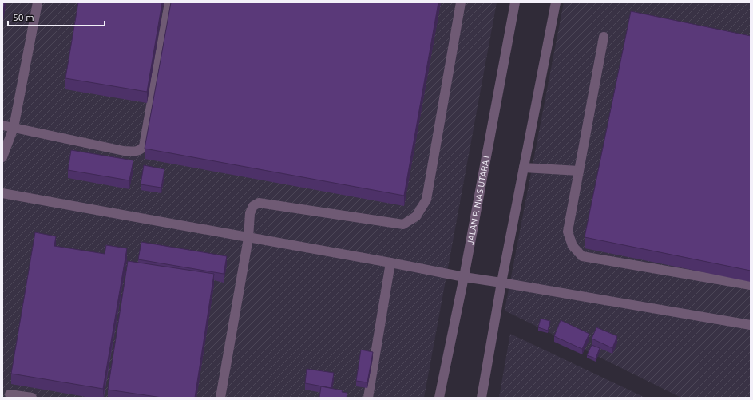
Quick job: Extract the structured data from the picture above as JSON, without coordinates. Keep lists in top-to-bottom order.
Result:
{
  "streets": {
    "street": ["JALAN P. NIAS UTARA I"]
  },
  "scale_bar": "50 m"
}
